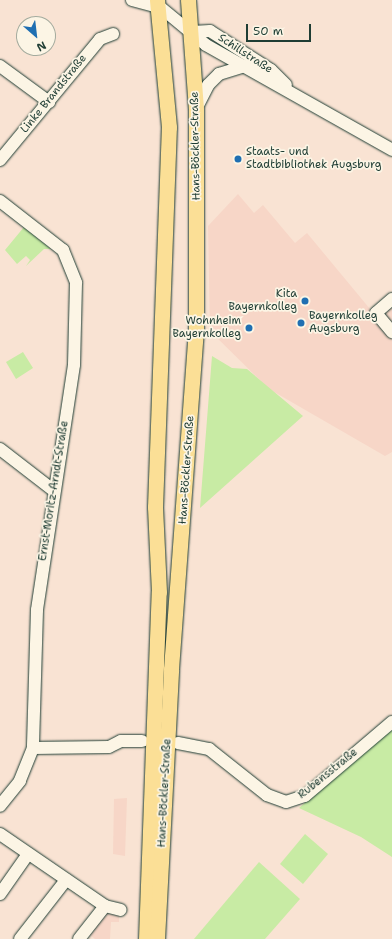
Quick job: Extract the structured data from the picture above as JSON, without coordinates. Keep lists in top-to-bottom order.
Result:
{
  "streets": {
    "main road": ["Hans-Böckler-Straße"],
    "street": [
      "Schillstraße",
      "Linke Brandstraße",
      "Ernst-Moritz-Arndt-Straße",
      "Rubensstraße"
    ]
  },
  "crossings": [
    ["Schillstraße", "Hans-Böckler-Straße"]
  ],
  "places": [
    "Staats- und Stadtbibliothek Augsburg",
    "Kita Bayernkolleg",
    "Bayernkolleg Augsburg",
    "Wohnheim Bayernkolleg"
  ],
  "scale_bar": "50 m",
  "north": "bottom right"
}
